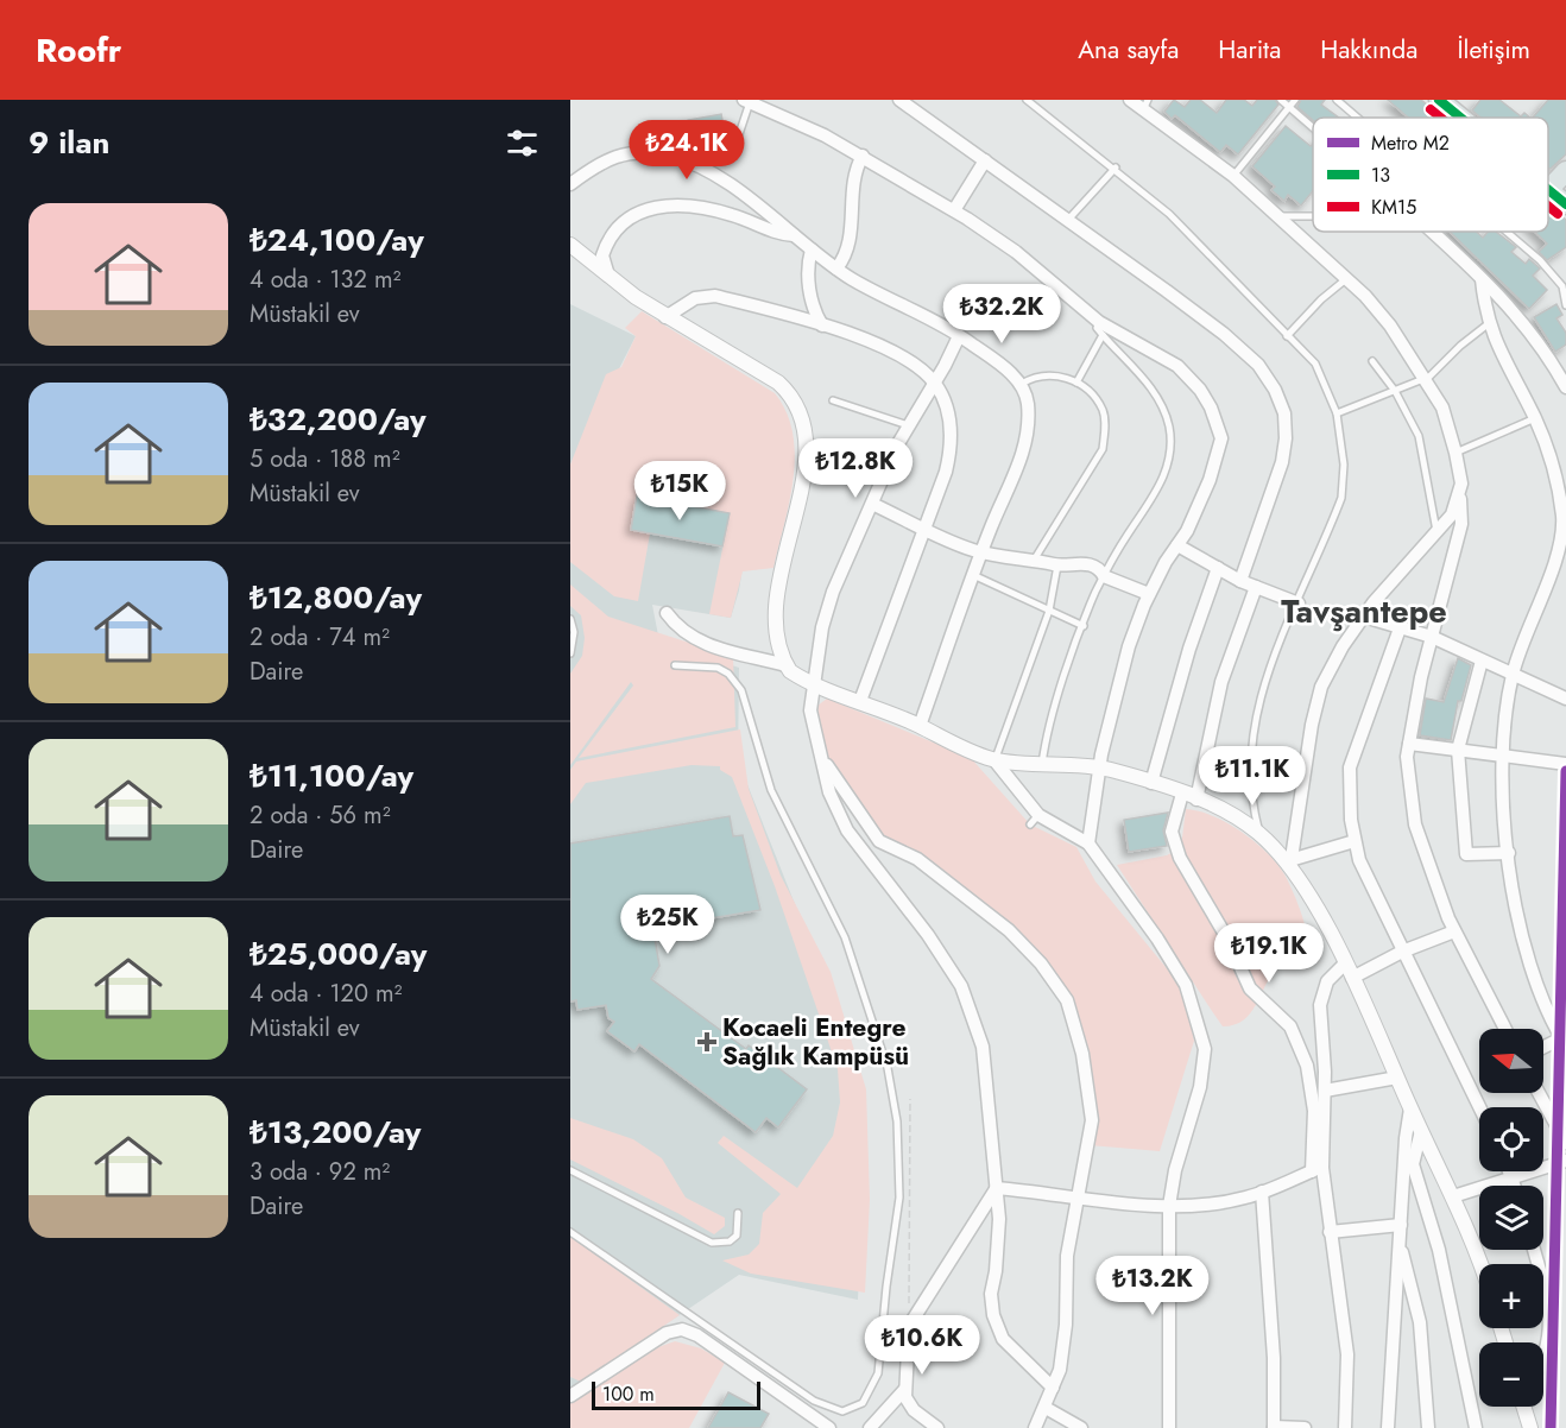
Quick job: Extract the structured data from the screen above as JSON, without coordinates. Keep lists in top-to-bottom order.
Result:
{
  "districts": ["Tavşantepe"],
  "places": {
    "health": ["Kocaeli Entegre Sağlık Kampüsü"]
  },
  "lines": ["transit line 13", "transit line KM15", "metro line M2"],
  "legend": ["Metro M2", "13", "KM15"],
  "scale_bar": "100 m",
  "north": "left",
  "page": {
    "header": "Roofr",
    "nav": [
      "Ana sayfa",
      "Harita",
      "Hakkında",
      "İletişim"
    ],
    "heading": "9 ilan",
    "price": [
      "₺24.1K",
      "₺32.2K",
      "₺12.8K",
      "₺15K",
      "₺11.1K",
      "₺25K",
      "₺19.1K",
      "₺13.2K",
      "₺10.6K"
    ],
    "list": [
      {
        "name": "₺24,100/ay",
        "note": "4 oda · 132 m² · Müstakil ev"
      },
      {
        "name": "₺32,200/ay",
        "note": "5 oda · 188 m² · Müstakil ev"
      },
      {
        "name": "₺12,800/ay",
        "note": "2 oda · 74 m² · Daire"
      },
      {
        "name": "₺11,100/ay",
        "note": "2 oda · 56 m² · Daire"
      },
      {
        "name": "₺25,000/ay",
        "note": "4 oda · 120 m² · Müstakil ev"
      },
      {
        "name": "₺13,200/ay",
        "note": "3 oda · 92 m² · Daire"
      }
    ],
    "map_buttons": ["+", "−"],
    "scale": "100 m"
  }
}
